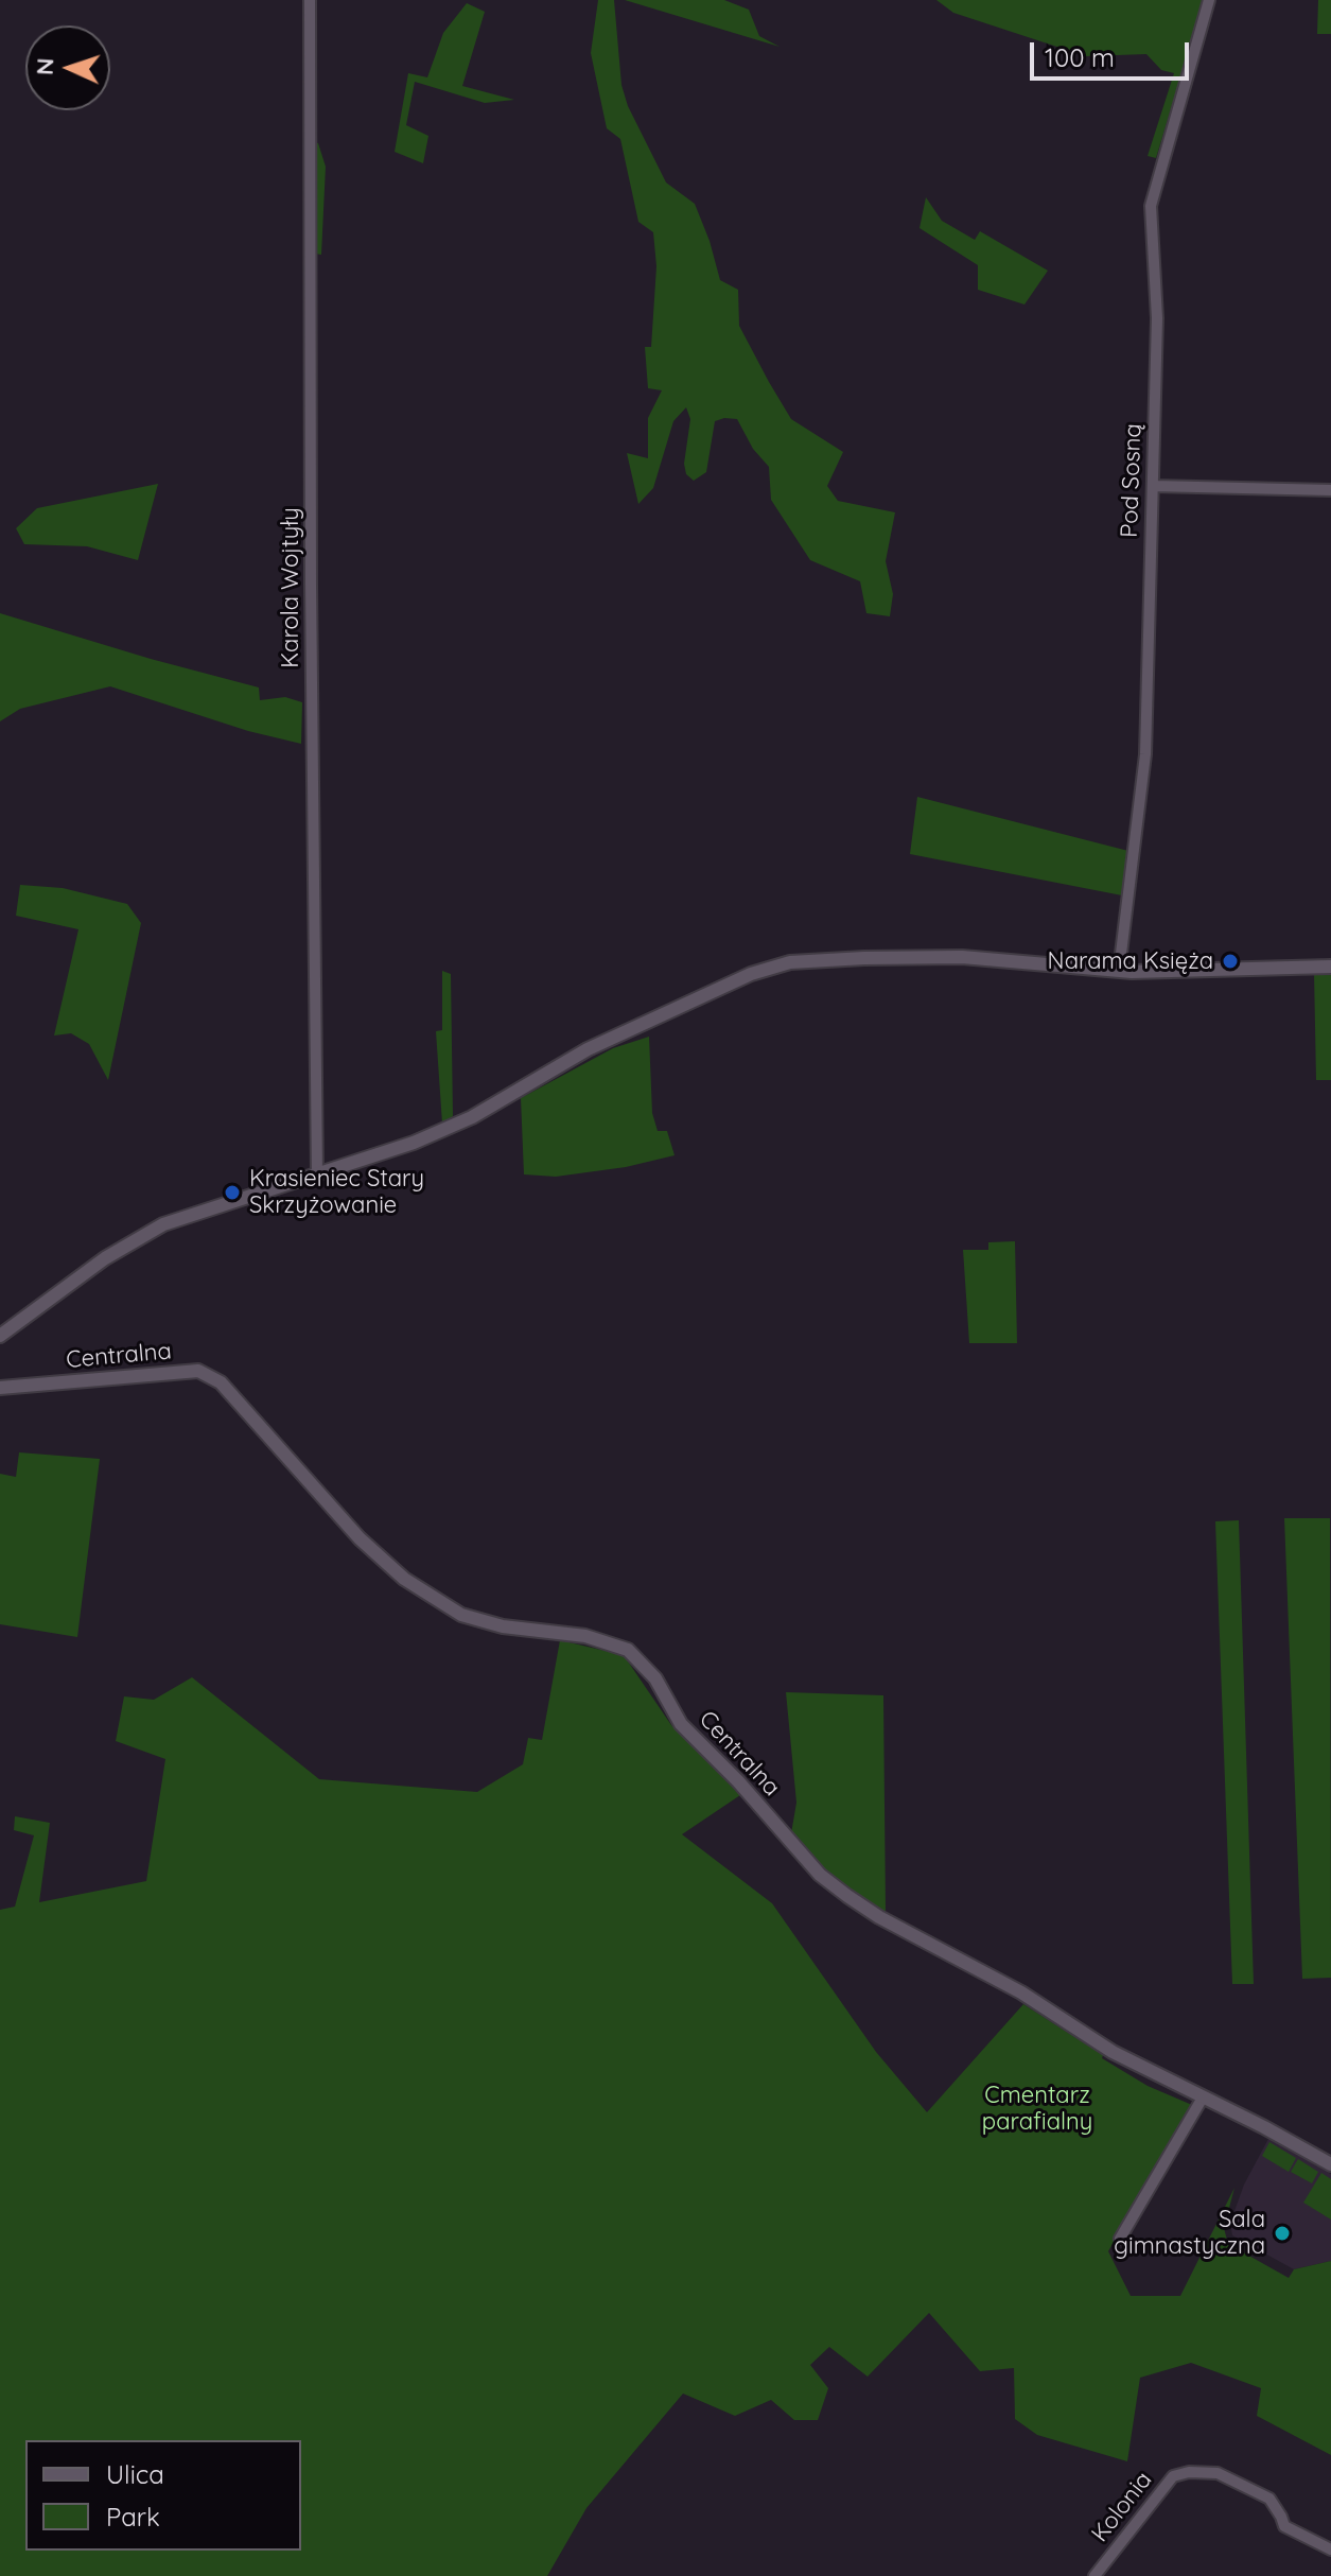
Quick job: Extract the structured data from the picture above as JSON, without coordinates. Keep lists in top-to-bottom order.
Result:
{
  "streets": {
    "street": [
      "Pod Sosną",
      "Karola Wojtyły",
      "Centralna",
      "Kolonia"
    ]
  },
  "parks": ["Cmentarz parafialny"],
  "places": ["Narama Księża", "Krasieniec Stary Skrzyżowanie", "Sala gimnastyczna"],
  "legend": ["Ulica", "Park"],
  "scale_bar": "100 m",
  "north": "left"
}
